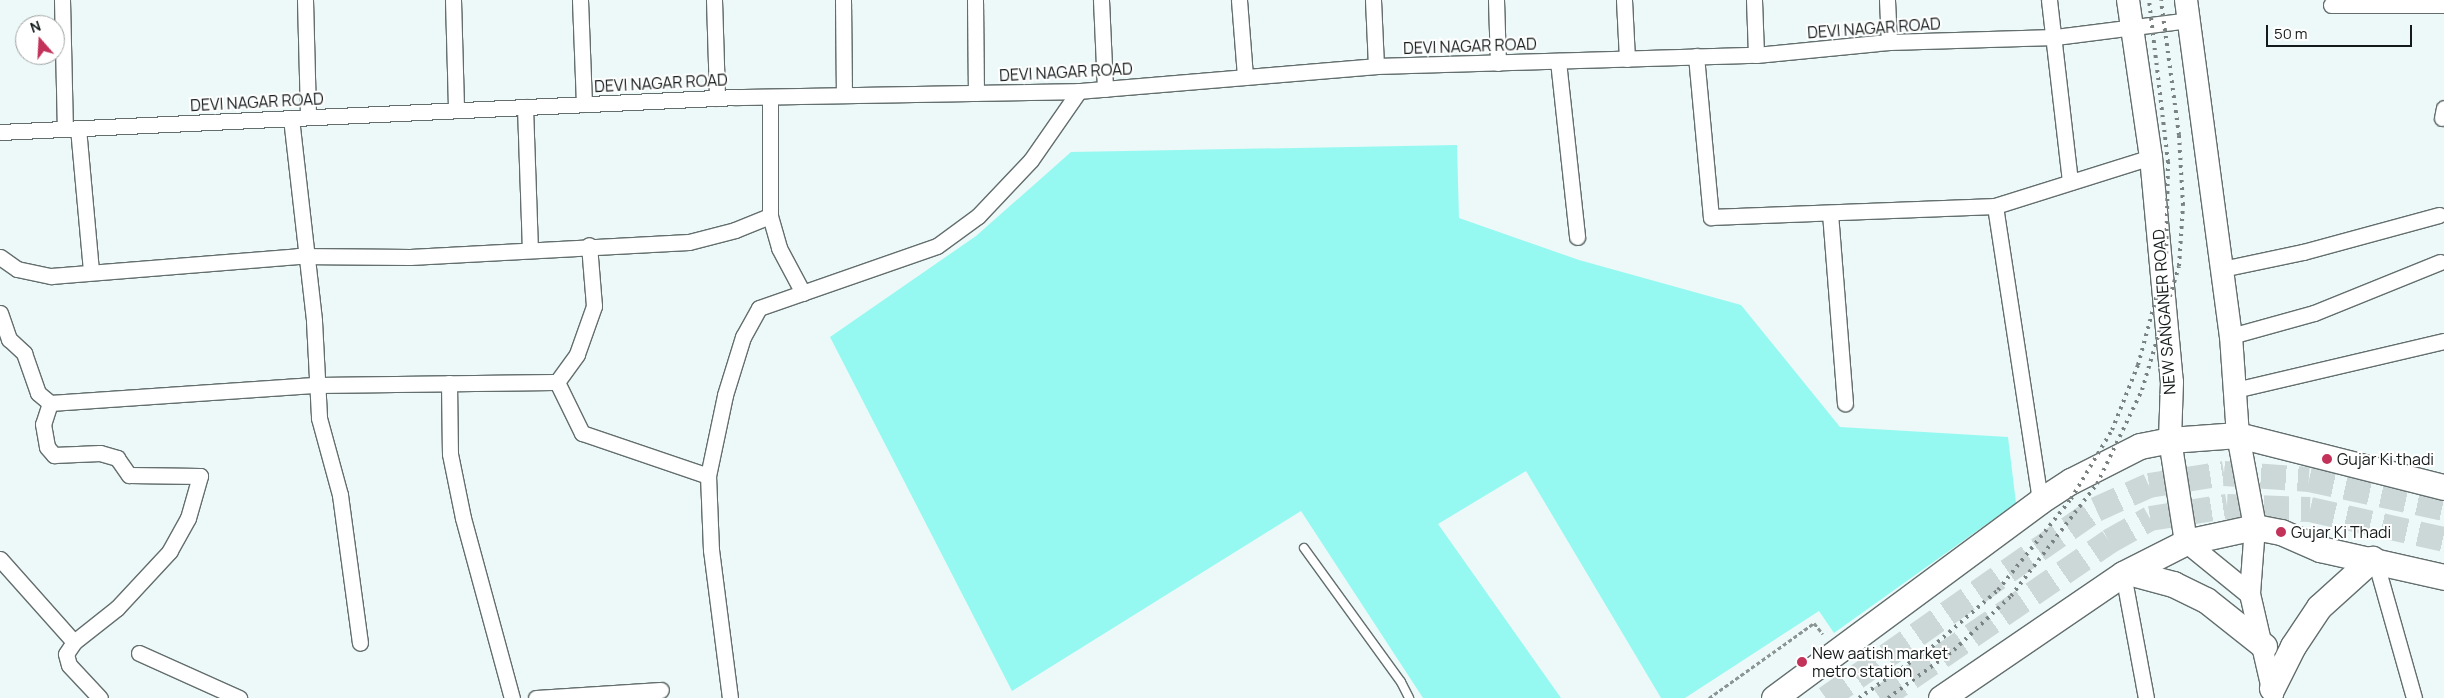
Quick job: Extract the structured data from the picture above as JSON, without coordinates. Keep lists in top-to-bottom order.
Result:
{
  "streets": {
    "main road": ["NEW SANGANER ROAD"],
    "street": ["DEVI NAGAR ROAD"]
  },
  "crossings": [
    ["DEVI NAGAR ROAD", "NEW SANGANER ROAD"]
  ],
  "places": ["Gujar Ki thadi", "Gujar Ki Thadi", "New aatish market metro station"],
  "scale_bar": "50 m",
  "north": "top"
}
